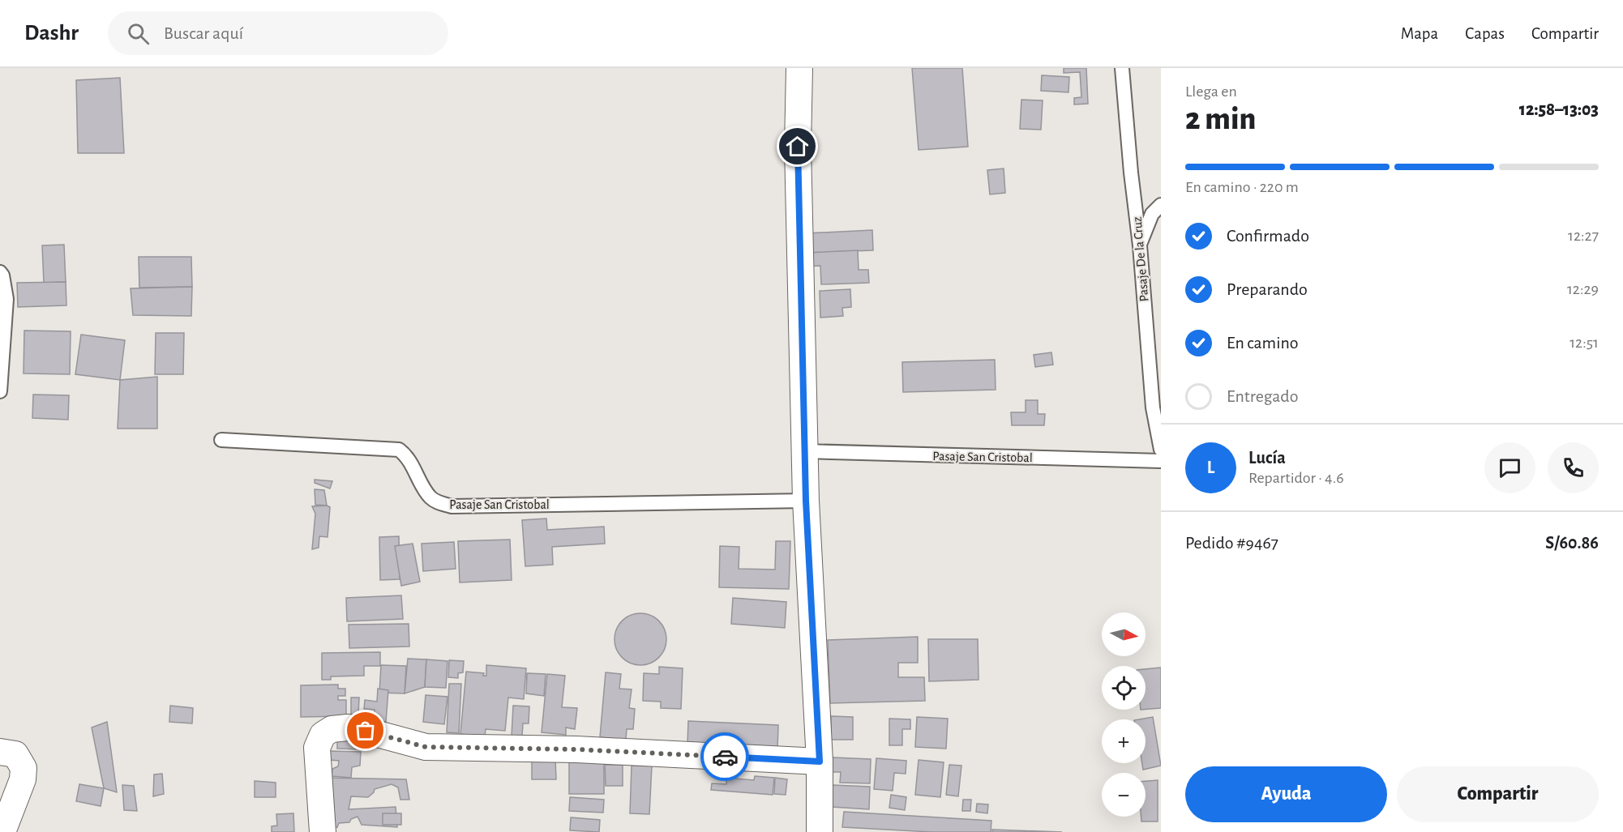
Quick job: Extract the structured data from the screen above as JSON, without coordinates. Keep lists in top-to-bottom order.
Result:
{
  "streets": {
    "lane": ["Pasaje De la Cruz", "Pasaje San Cristobal"]
  },
  "north": "right",
  "page": {
    "header": "Dashr",
    "search": "Buscar aquí",
    "nav": ["Mapa", "Capas", "Compartir"],
    "heading": ["2 min", "Llega en", "12:58–13:03"],
    "panel": [
      "Lucía",
      "Repartidor · 4.6",
      "Pedido #9467",
      "S/60.86"
    ],
    "bar": "En camino · 220 m",
    "list": [
      ["Confirmado", "12:27"],
      ["Preparando", "12:29"],
      ["En camino", "12:51"],
      "Entregado"
    ],
    "round": "L",
    "map_buttons": ["+", "−"],
    "buttons": ["Ayuda", "Compartir"]
  }
}
